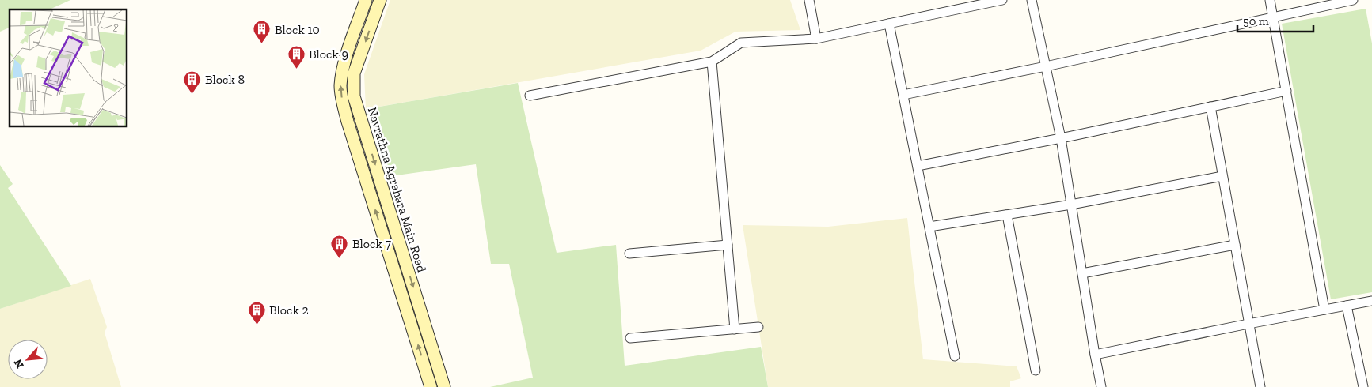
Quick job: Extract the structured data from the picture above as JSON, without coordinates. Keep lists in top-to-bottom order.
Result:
{
  "streets": {
    "street": ["Navrathna Agrahara Main Road"]
  },
  "places": {
    "building": [
      "Block 10",
      "Block 9",
      "Block 8",
      "Block 7",
      "Block 2"
    ]
  },
  "scale_bar": "50 m",
  "north": "bottom left"
}
